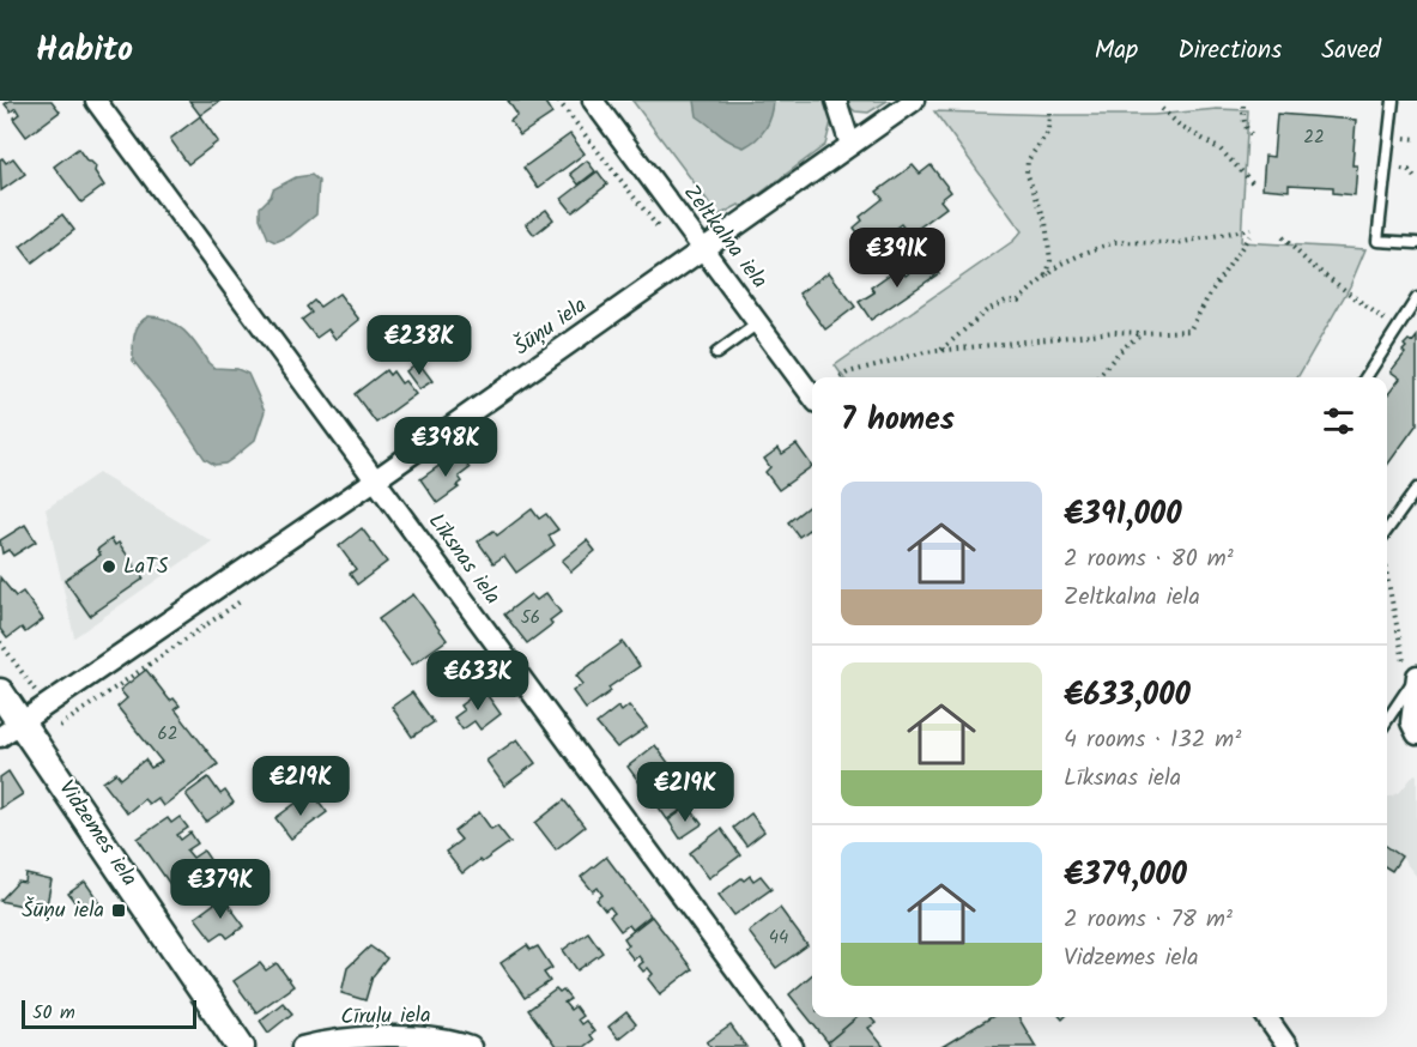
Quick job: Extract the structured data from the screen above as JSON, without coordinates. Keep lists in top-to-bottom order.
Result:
{
  "streets": {
    "street": [
      "Zeltkalna iela",
      "Šūņu iela",
      "Līksnas iela",
      "Vidzemes iela",
      "Cīruļu iela"
    ]
  },
  "crossings": [
    ["Zeltkalna iela", "Šūņu iela"],
    ["Šūņu iela", "Līksnas iela"],
    ["Šūņu iela", "Vidzemes iela"]
  ],
  "places": {
    "other": ["LaTS"],
    "transit": ["Šūņu iela"]
  },
  "house_numbers": [
    "22",
    "56",
    "62",
    "44"
  ],
  "scale_bar": "50 m",
  "page": {
    "header": "Habito",
    "nav": ["Map", "Directions", "Saved"],
    "price": [
      "€391K",
      "€238K",
      "€398K",
      "€633K",
      "€219K",
      "€219K",
      "€379K"
    ],
    "heading": "7 homes",
    "list": [
      {
        "name": "€391,000",
        "note": "2 rooms · 80 m² · Zeltkalna iela"
      },
      {
        "name": "€633,000",
        "note": "4 rooms · 132 m² · Līksnas iela"
      },
      {
        "name": "€379,000",
        "note": "2 rooms · 78 m² · Vidzemes iela"
      }
    ],
    "scale": "50 m"
  }
}
